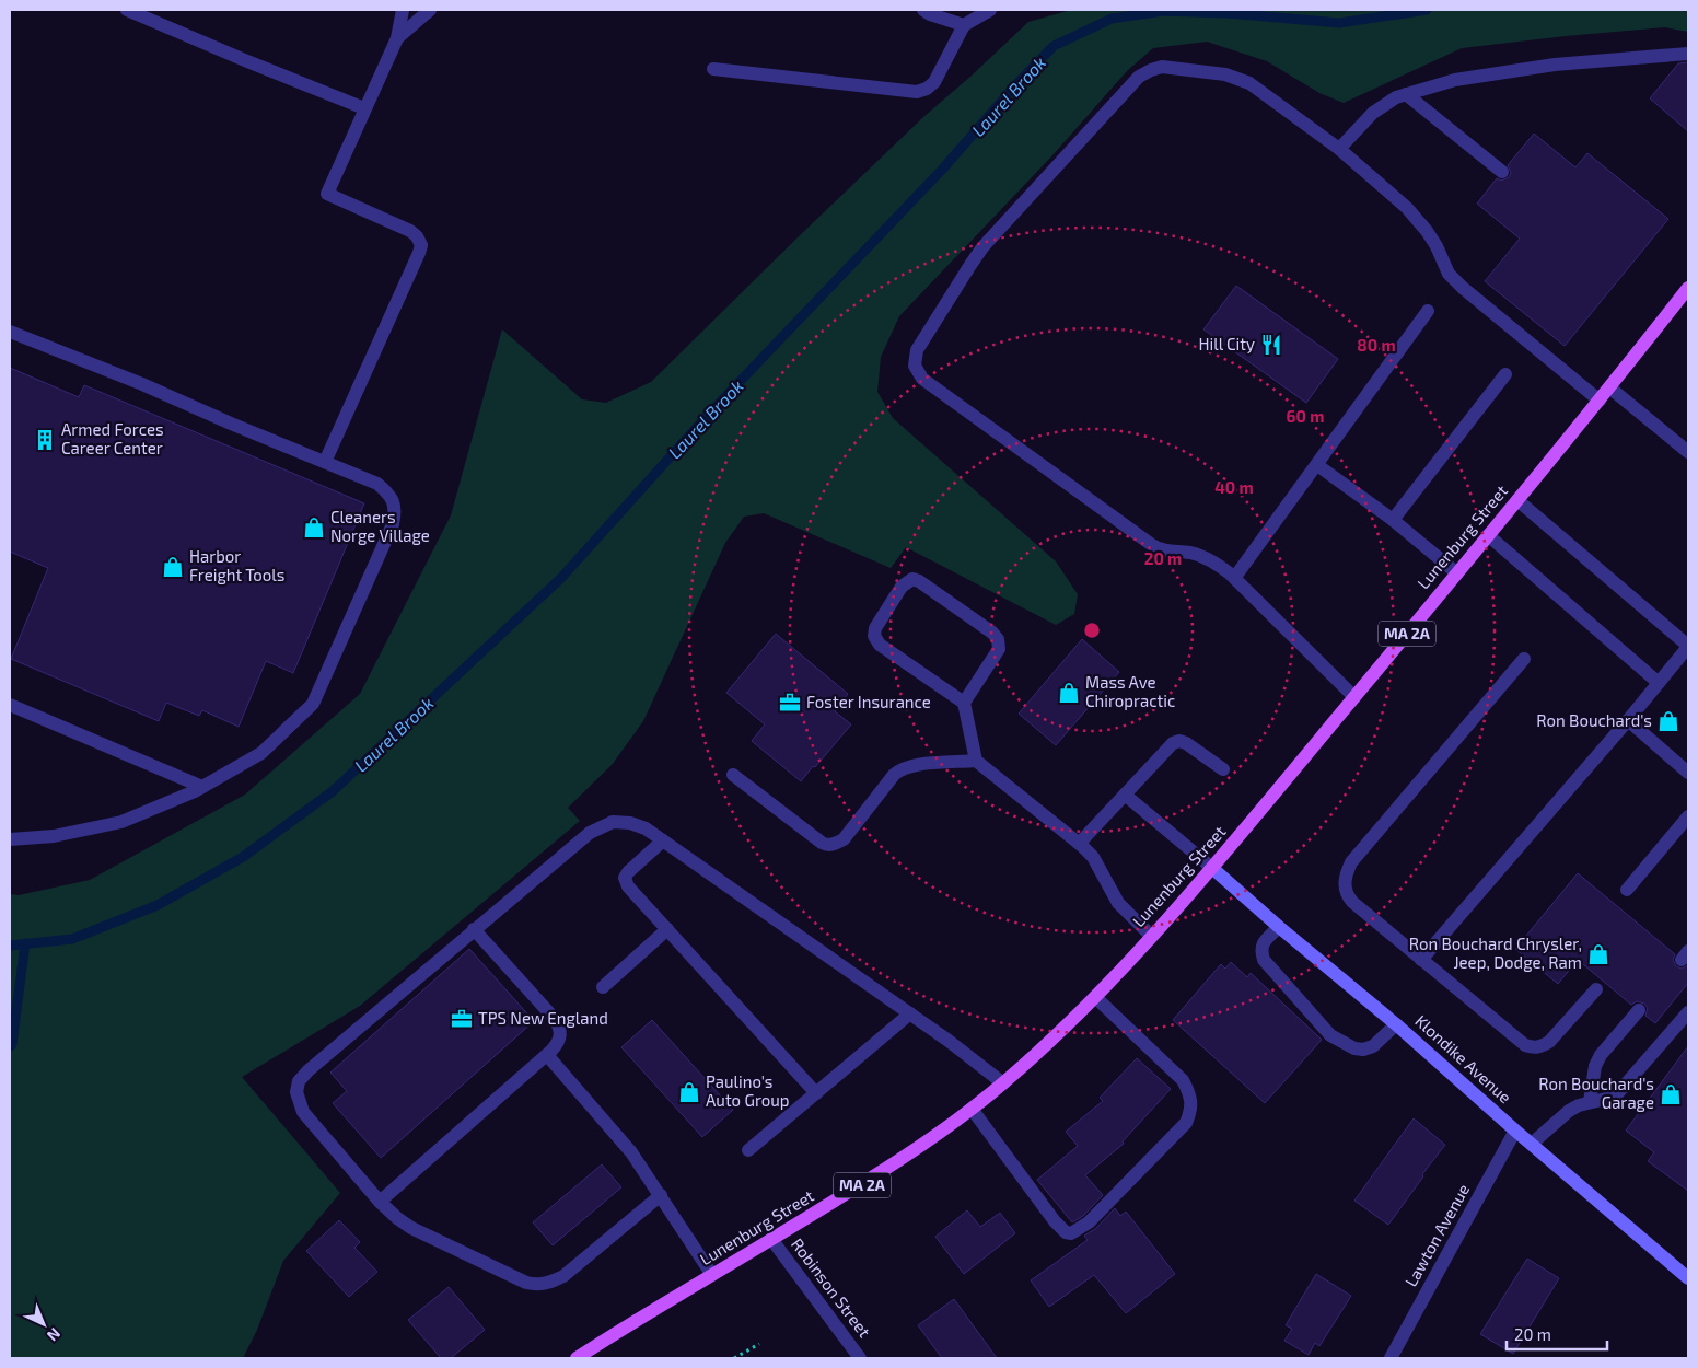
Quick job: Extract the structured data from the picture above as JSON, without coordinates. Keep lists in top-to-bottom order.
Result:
{
  "streets": {
    "main road": ["Lunenburg Street", "MA 2A"],
    "street": ["Klondike Avenue", "Lawton Avenue", "Robinson Street"]
  },
  "crossings": [
    ["Lunenburg Street", "Klondike Avenue"],
    ["Lunenburg Street", "Robinson Street"],
    ["Klondike Avenue", "Lawton Avenue"]
  ],
  "water": ["Laurel Brook"],
  "places": {
    "restaurant": ["Hill City"],
    "building": ["Armed Forces Career Center"],
    "shop": [
      "Cleaners Norge Village",
      "Harbor Freight Tools",
      "Mass Ave Chiropractic",
      "Ron Bouchard's",
      "Ron Bouchard Chrysler, Jeep, Dodge, Ram",
      "Paulino's Auto Group",
      "Ron Bouchard's Garage"
    ],
    "office": ["Foster Insurance", "TPS New England"]
  },
  "scale_bar": "20 m",
  "north": "bottom right",
  "rings": [
    "80 m",
    "60 m",
    "40 m",
    "20 m"
  ]
}
